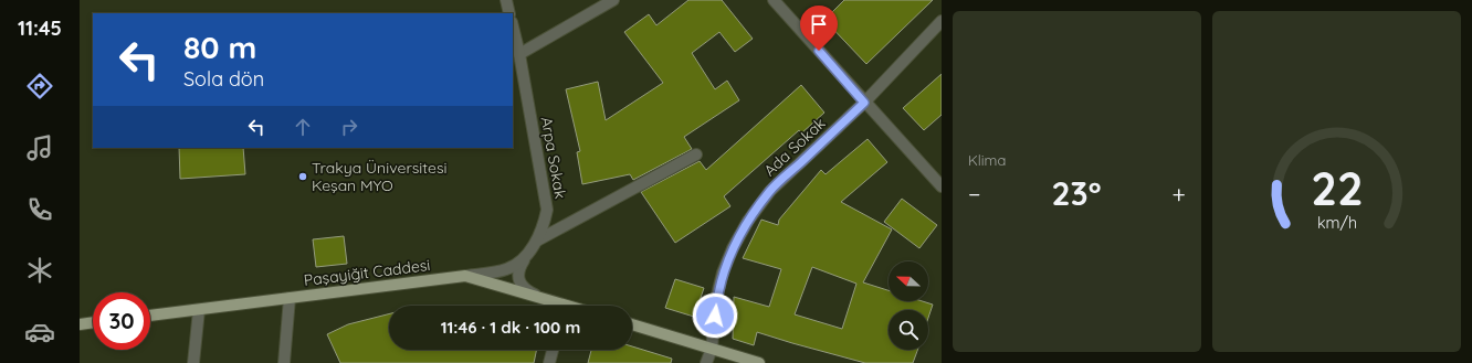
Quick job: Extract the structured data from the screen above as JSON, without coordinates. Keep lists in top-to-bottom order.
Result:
{
  "streets": {
    "main road": ["Paşayiğit Caddesi"],
    "street": ["Ada Sokak", "Arpa Sokak"]
  },
  "crossings": [
    ["Arpa Sokak", "Paşayiğit Caddesi"]
  ],
  "places": ["Trakya Üniversitesi Keşan MYO"],
  "north": "left",
  "page": {
    "tabs": "11:45",
    "tile": "Klima",
    "turn": ["80 m", "Sola dön"],
    "heat": ["−", "23°", "+"],
    "limit": "30",
    "trip": "11:46 · 1 dk · 100 m",
    "gauge": ["22", "km/h"]
  }
}
